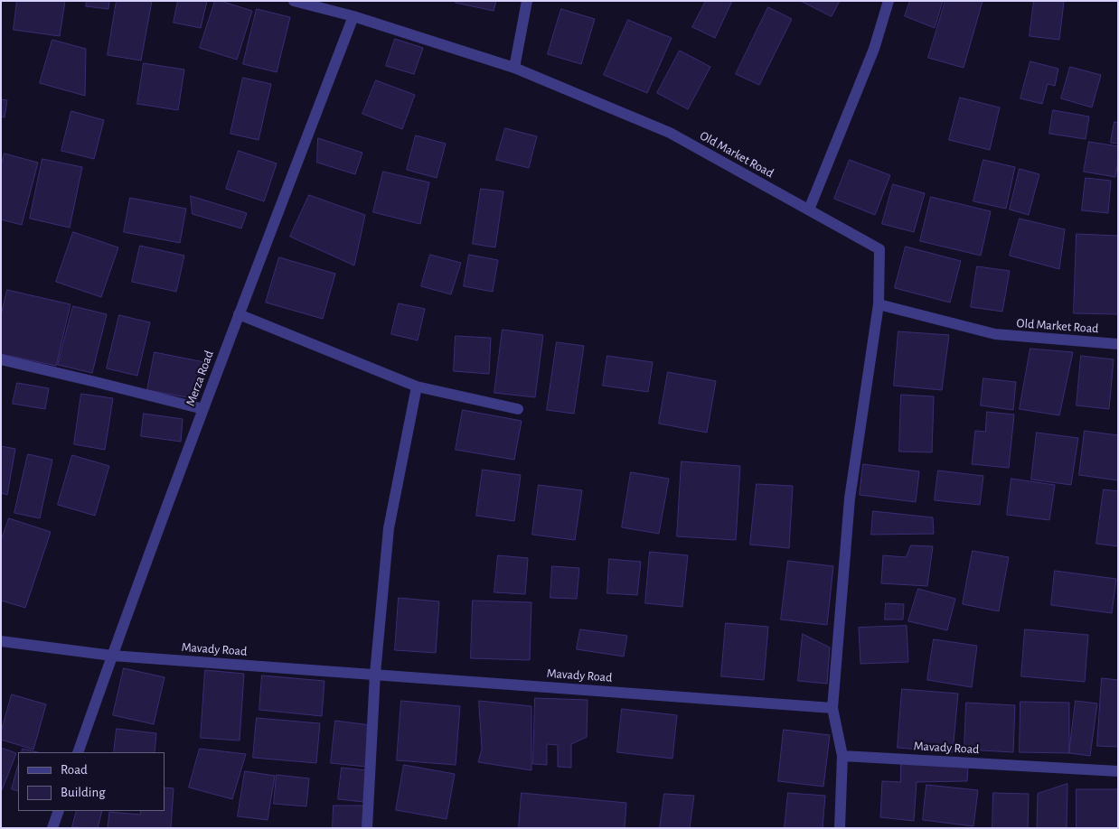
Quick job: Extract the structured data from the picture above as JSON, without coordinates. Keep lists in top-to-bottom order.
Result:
{
  "streets": {
    "street": ["Old Market Road", "Merza Road", "Mavady Road"]
  },
  "crossings": [
    ["Old Market Road", "Merza Road"],
    ["Merza Road", "Mavady Road"]
  ],
  "legend": ["Road", "Building"]
}
